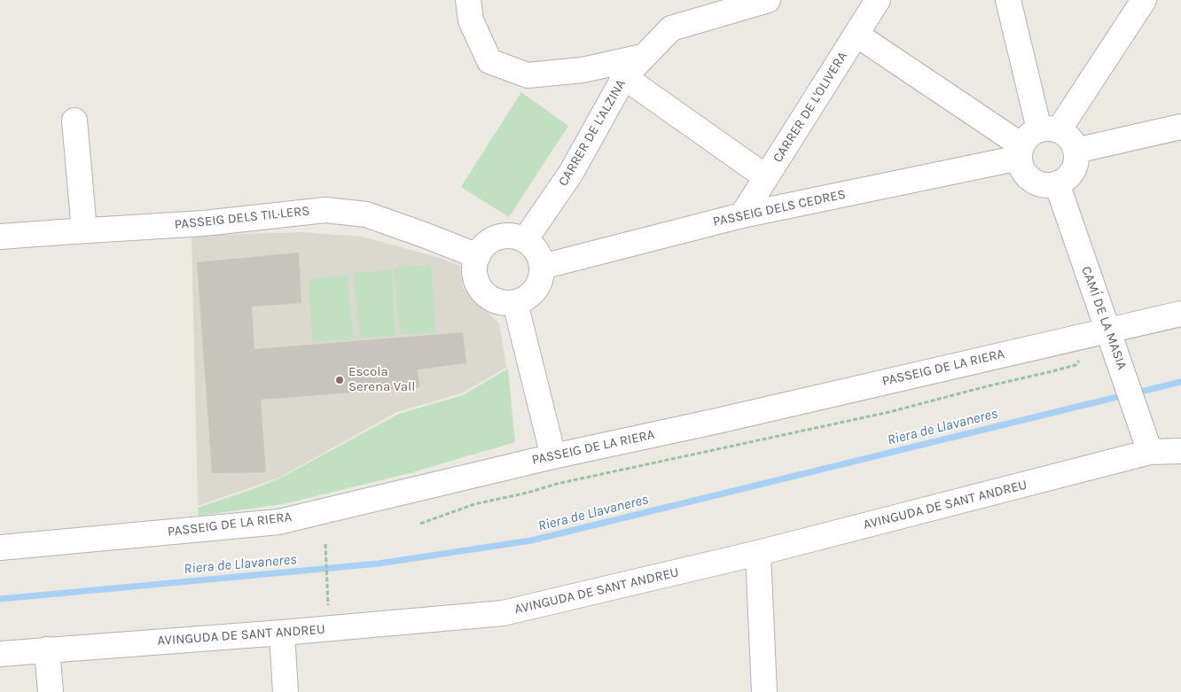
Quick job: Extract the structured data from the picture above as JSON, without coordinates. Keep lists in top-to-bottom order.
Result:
{
  "streets": {
    "street": [
      "CARRER DE L'OLIVERA",
      "CARRER DE L'ALZINA",
      "PASSEIG DELS CEDRES",
      "PASSEIG DELS TIL·LERS",
      "CAMÍ DE LA MASIA",
      "PASSEIG DE LA RIERA",
      "AVINGUDA DE SANT ANDREU"
    ]
  },
  "crossings": [
    ["CARRER DE L'OLIVERA", "PASSEIG DELS CEDRES"],
    ["CARRER DE L'ALZINA", "PASSEIG DELS CEDRES"],
    ["CARRER DE L'ALZINA", "PASSEIG DELS TIL·LERS"],
    ["PASSEIG DELS CEDRES", "PASSEIG DELS TIL·LERS"],
    ["PASSEIG DELS CEDRES", "CAMÍ DE LA MASIA"],
    ["CAMÍ DE LA MASIA", "PASSEIG DE LA RIERA"],
    ["CAMÍ DE LA MASIA", "AVINGUDA DE SANT ANDREU"]
  ],
  "water": ["Riera de Llavaneres"],
  "places": ["Escola Serena Vall"]
}
